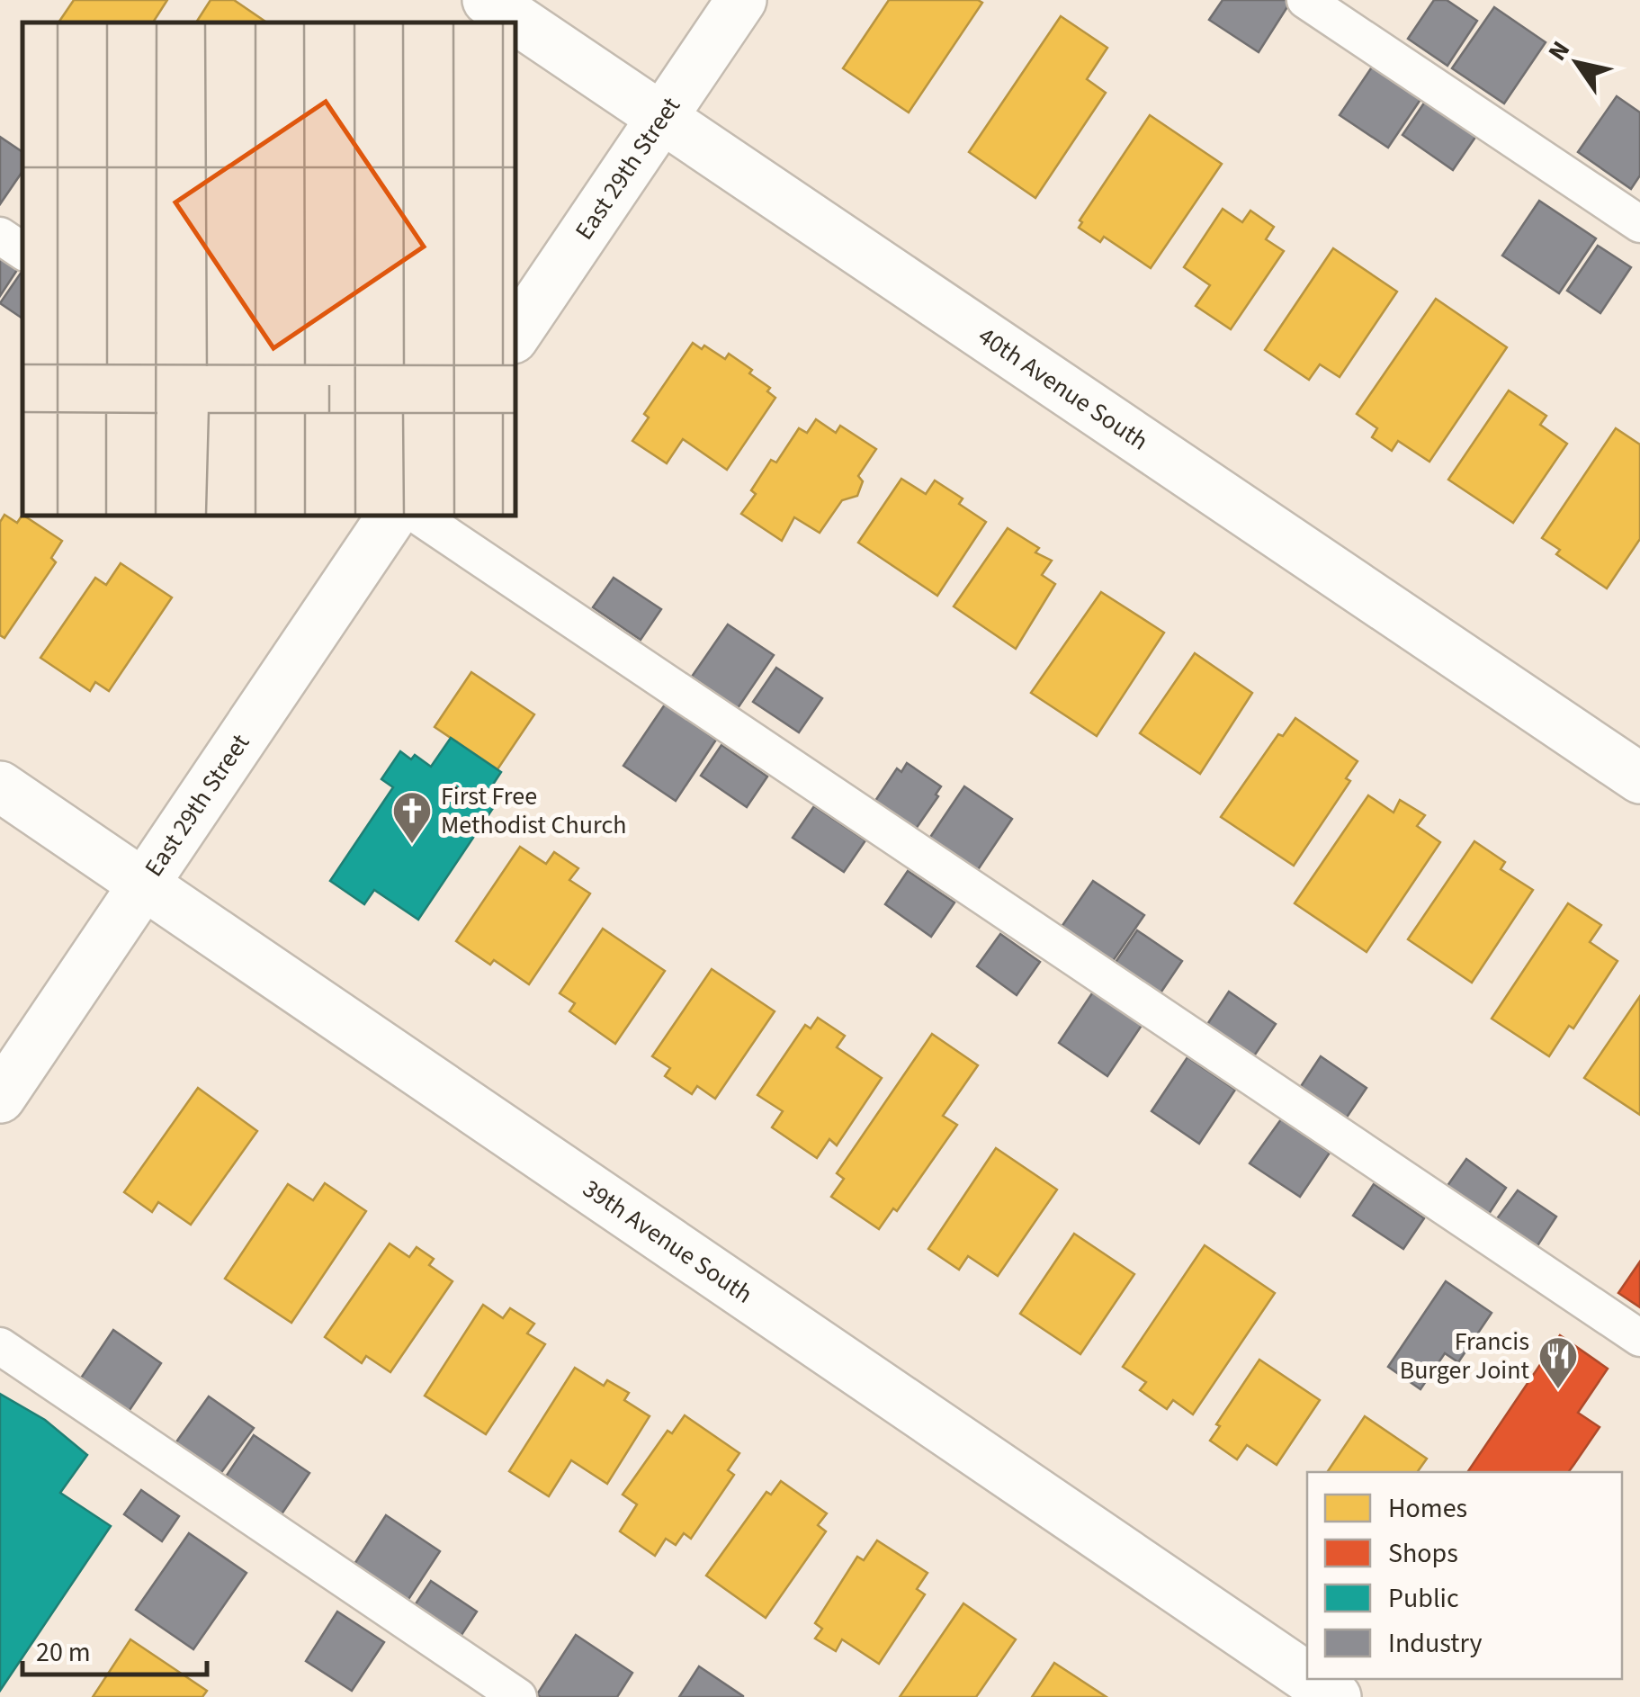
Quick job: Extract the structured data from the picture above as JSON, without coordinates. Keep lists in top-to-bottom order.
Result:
{
  "streets": {
    "street": ["East 29th Street", "40th Avenue South", "39th Avenue South"]
  },
  "crossings": [
    ["East 29th Street", "40th Avenue South"],
    ["East 29th Street", "39th Avenue South"]
  ],
  "places": {
    "church": ["First Free Methodist Church"],
    "restaurant": ["Francis Burger Joint"]
  },
  "legend": [
    "Homes",
    "Shops",
    "Public",
    "Industry"
  ],
  "scale_bar": "20 m",
  "north": "top left"
}
